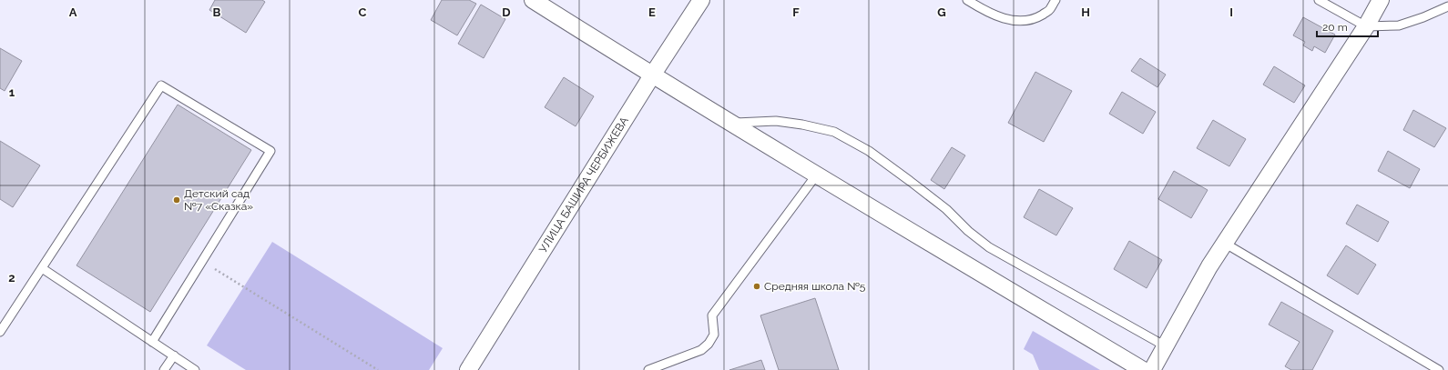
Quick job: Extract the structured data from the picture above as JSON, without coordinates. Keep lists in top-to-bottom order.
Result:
{
  "streets": {
    "street": ["УЛИЦА БАШИРА ЧЕРБИЖЕВА"]
  },
  "places": ["Детский сад №7 «Сказка»", "Средняя школа №5"],
  "scale_bar": "20 m",
  "grid": {
    "columns": [
      "A",
      "B",
      "C",
      "D",
      "E",
      "F",
      "G",
      "H",
      "I"
    ],
    "rows": ["1", "2"]
  }
}
